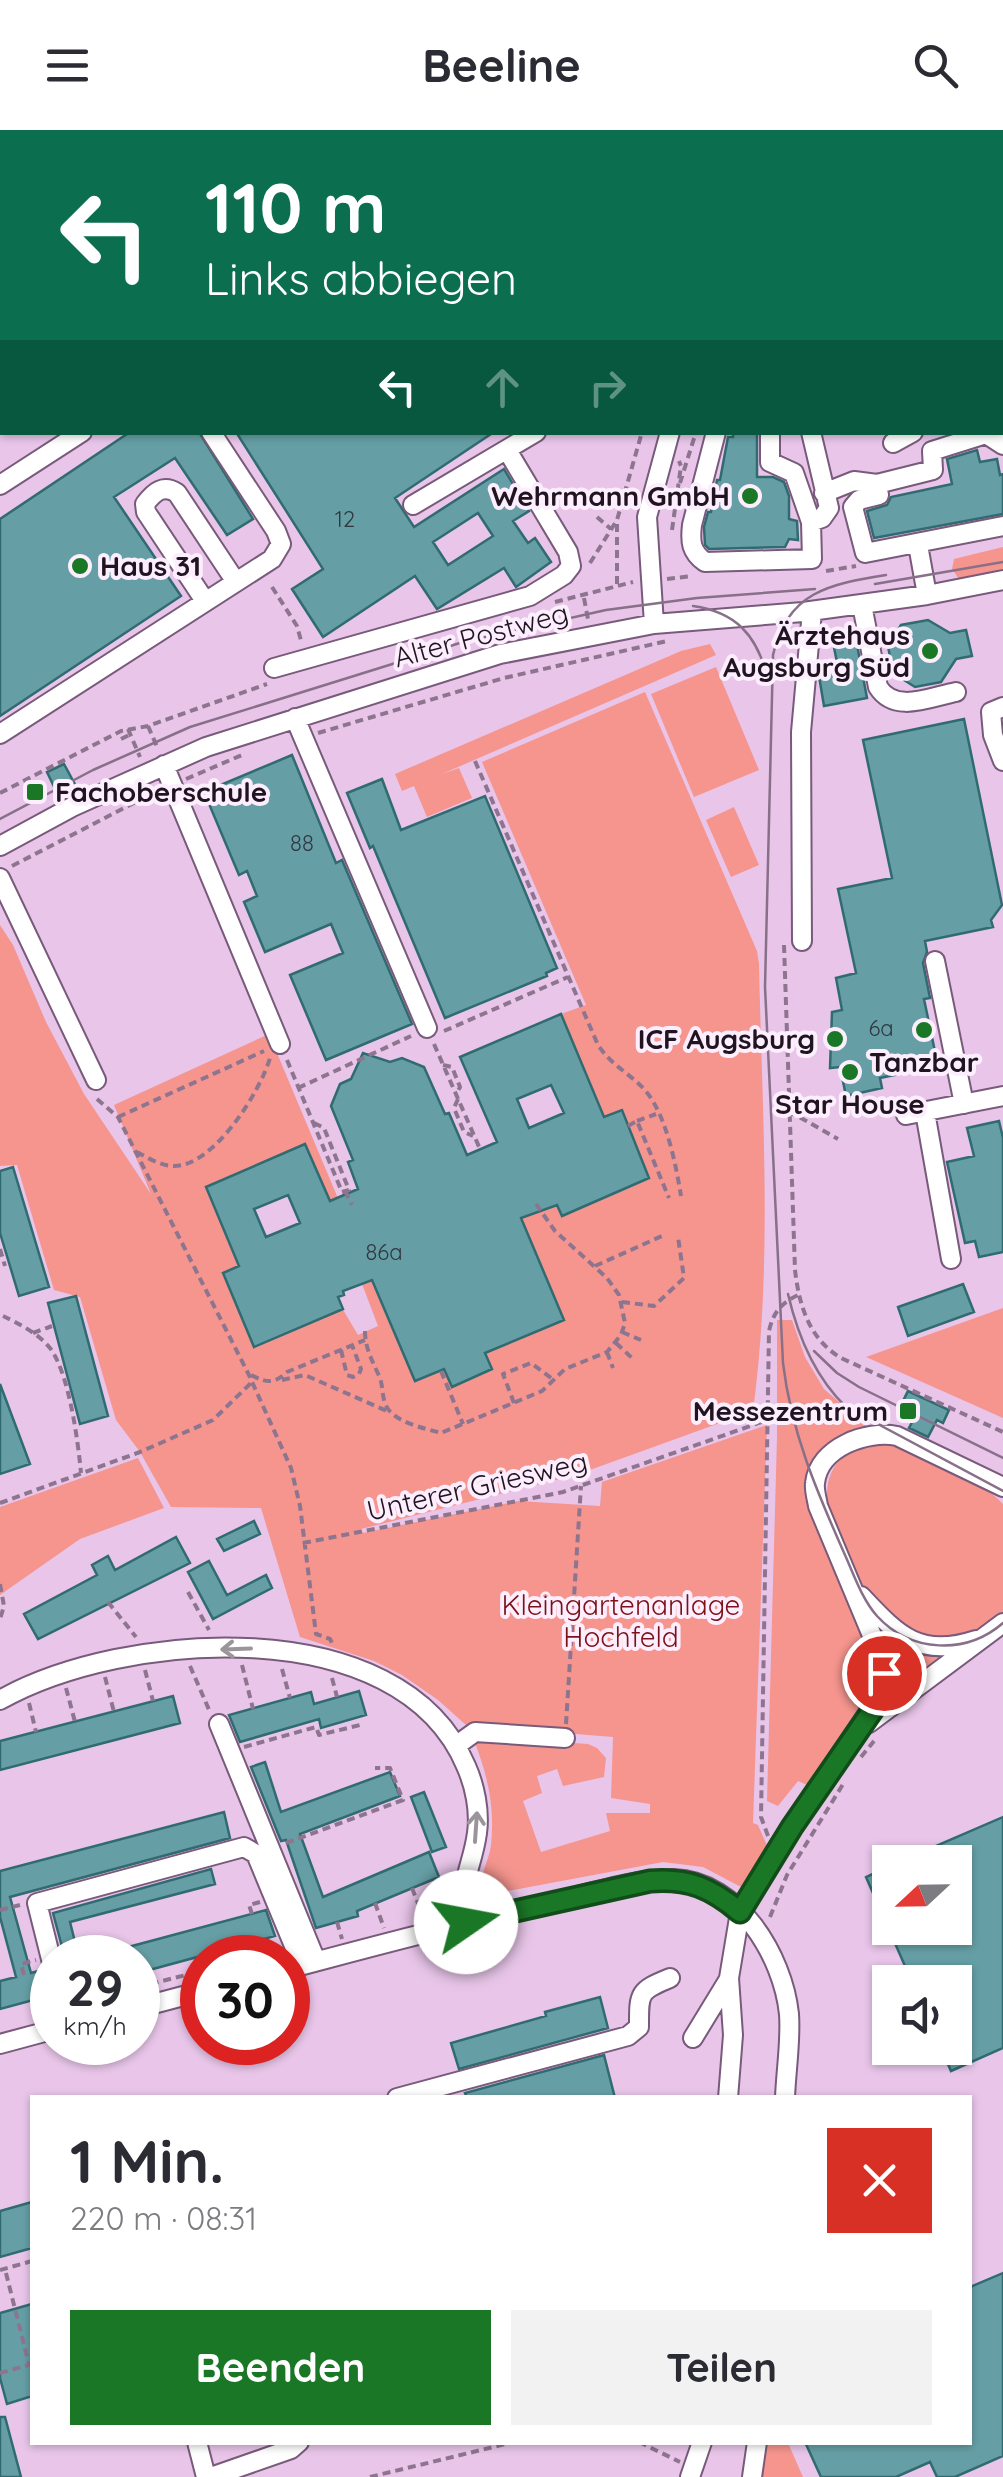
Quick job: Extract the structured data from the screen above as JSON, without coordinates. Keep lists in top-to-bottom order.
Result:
{
  "streets": {
    "street": ["Alter Postweg"],
    "path": ["Unterer Griesweg"]
  },
  "parks": ["Kleingartenanlage Hochfeld"],
  "places": {
    "other": [
      "Wehrmann GmbH",
      "Haus 31",
      "Ärztehaus Augsburg Süd",
      "Tanzbar",
      "ICF Augsburg",
      "Star House"
    ],
    "transit": ["Fachoberschule", "Messezentrum"]
  },
  "house_numbers": [
    "12",
    "88",
    "6a",
    "86a"
  ],
  "north": "left",
  "page": {
    "header": "Beeline",
    "turn": ["110 m", "Links abbiegen"],
    "speed": "29 km/h",
    "limit": "30",
    "heading": ["1 Min.", "220 m · 08:31"],
    "buttons": ["Beenden", "Teilen"]
  }
}
